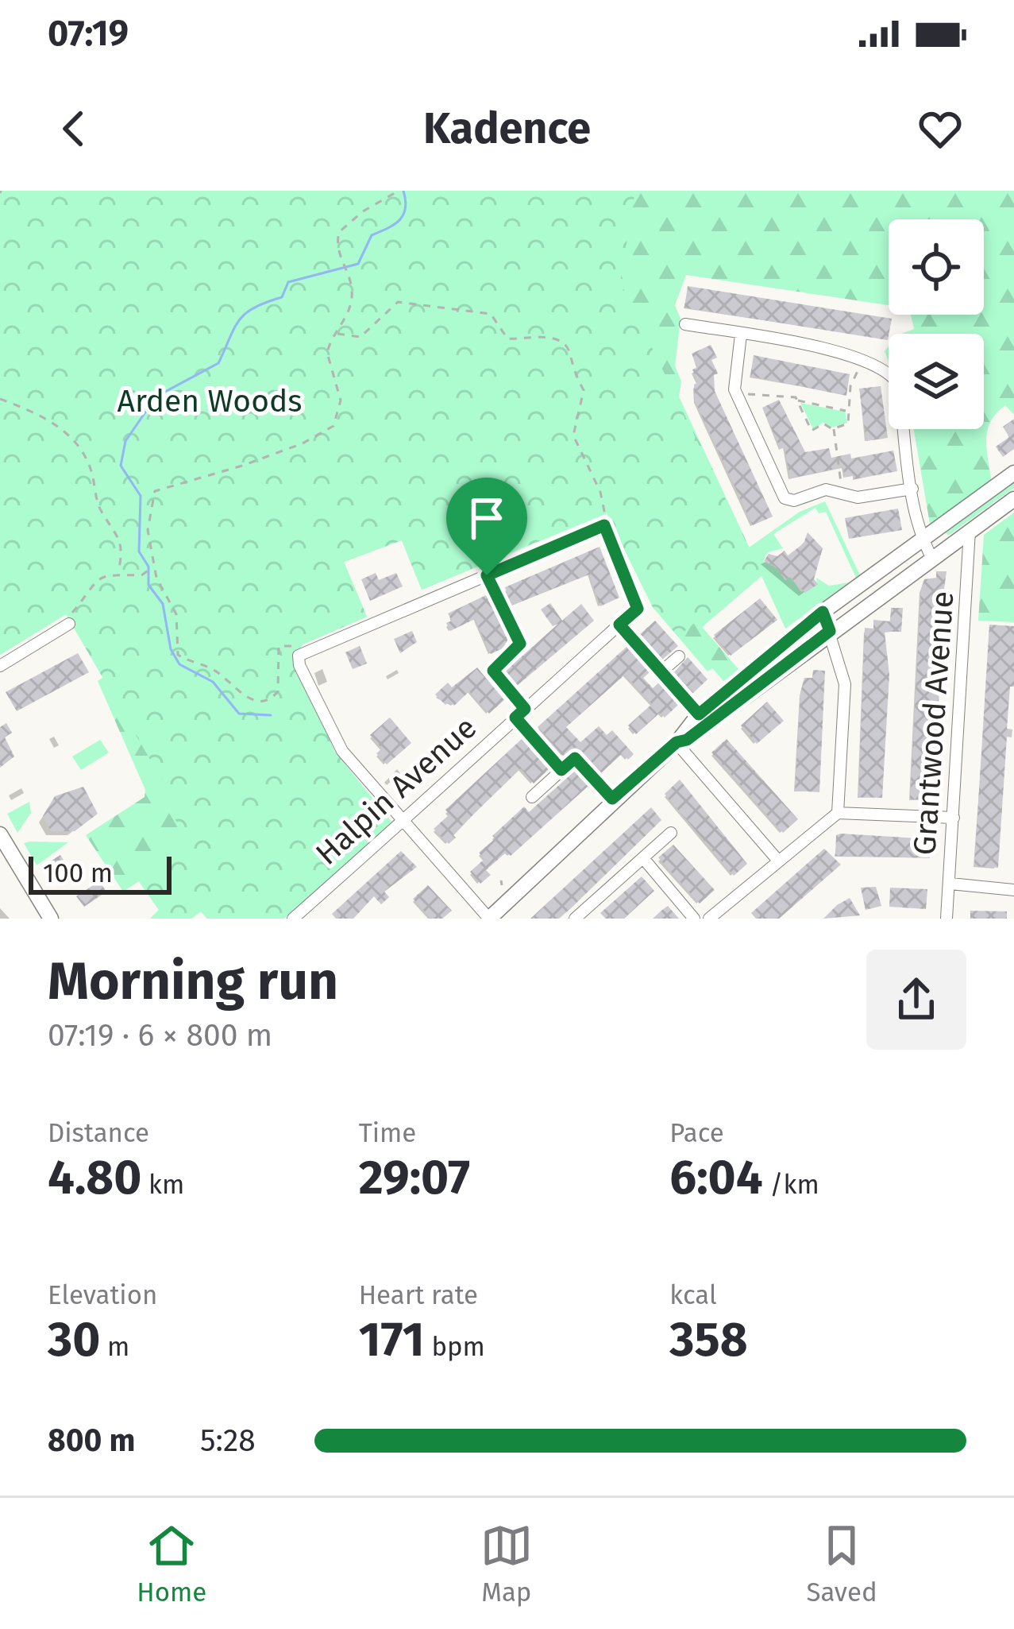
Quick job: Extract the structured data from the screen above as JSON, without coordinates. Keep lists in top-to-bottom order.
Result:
{
  "streets": {
    "street": ["Grantwood Avenue", "Halpin Avenue"]
  },
  "parks": ["Arden Woods"],
  "scale_bar": "100 m",
  "page": {
    "status": "07:19",
    "header": "Kadence",
    "scale": "100 m",
    "heading": ["Morning run", "07:19 · 6 × 800 m"],
    "stats": [
      ["Distance", "4.80 km"],
      ["Time", "29:07"],
      ["Pace", "6:04 /km"],
      ["Elevation", "30 m"],
      ["Heart rate", "171 bpm"],
      ["kcal", "358"]
    ],
    "list": [
      {
        "name": "800 m",
        "note": "5:28"
      }
    ],
    "tabs": ["Home", "Map", "Saved"]
  }
}
